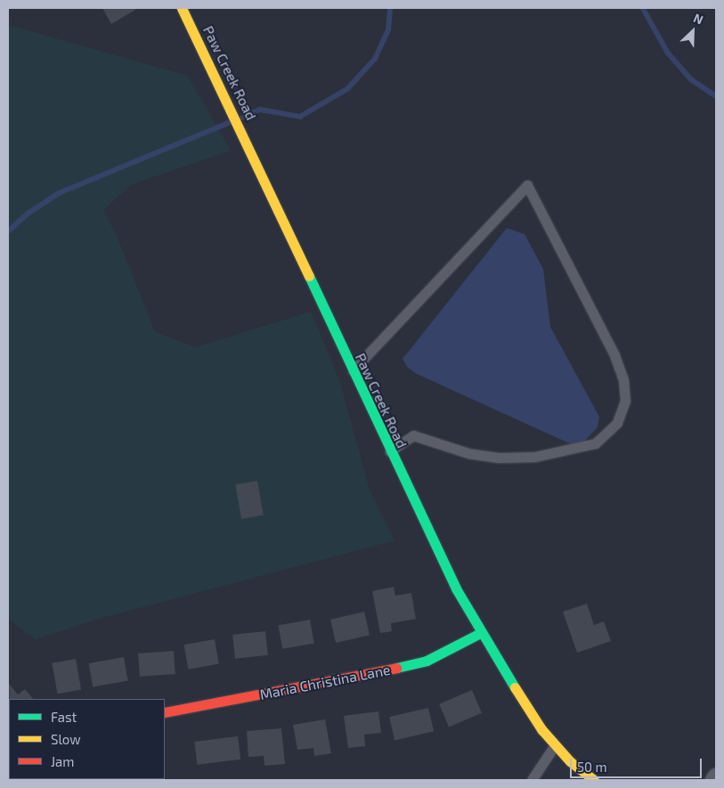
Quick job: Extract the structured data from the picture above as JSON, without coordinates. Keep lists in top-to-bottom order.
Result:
{
  "streets": {
    "street": ["Paw Creek Road", "Maria Christina Lane"]
  },
  "crossings": [
    ["Paw Creek Road", "Maria Christina Lane"]
  ],
  "legend": ["Fast", "Slow", "Jam"],
  "scale_bar": "50 m",
  "north": "top right"
}
